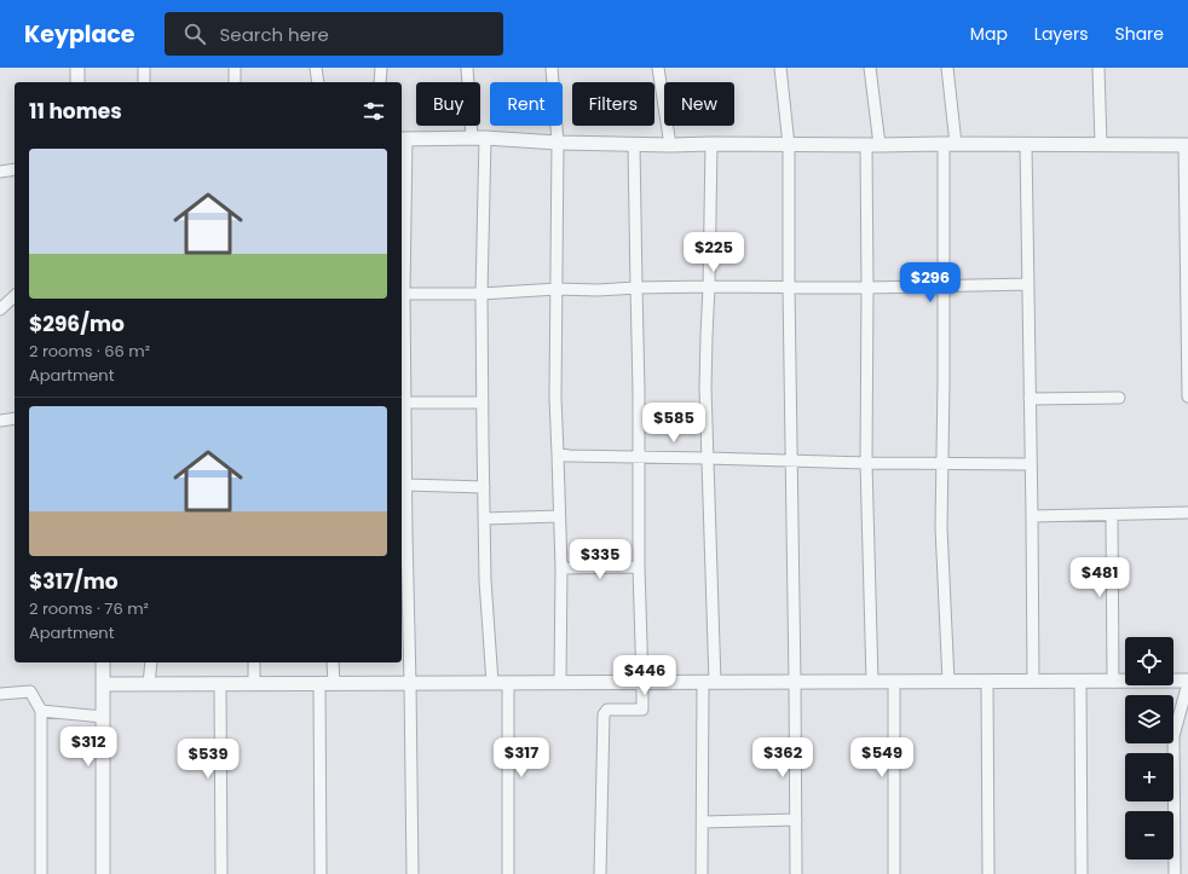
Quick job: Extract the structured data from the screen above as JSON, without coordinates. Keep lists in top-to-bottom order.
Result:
{
  "page": {
    "header": "Keyplace",
    "search": "Search here",
    "nav": ["Map", "Layers", "Share"],
    "chip": [
      "Buy",
      "Rent",
      "Filters",
      "New"
    ],
    "heading": "11 homes",
    "list": [
      {
        "name": "$296/mo",
        "note": "2 rooms · 66 m² · Apartment"
      },
      {
        "name": "$317/mo",
        "note": "2 rooms · 76 m² · Apartment"
      }
    ],
    "price": [
      "$225",
      "$296",
      "$585",
      "$335",
      "$481",
      "$446",
      "$312",
      "$317",
      "$362",
      "$549",
      "$539"
    ],
    "map_buttons": ["+", "−"]
  }
}
